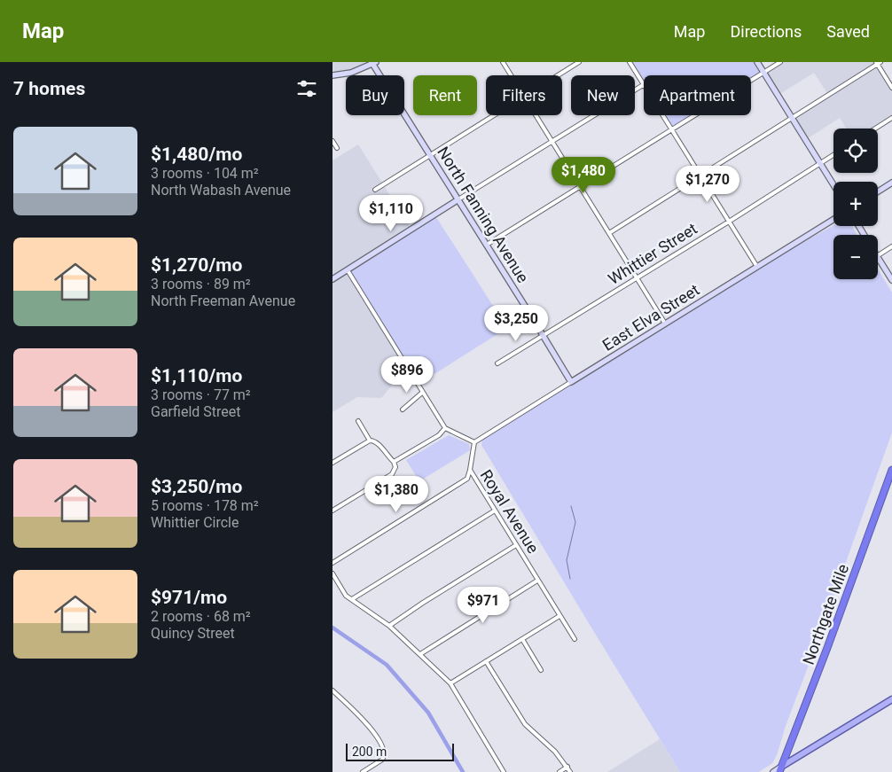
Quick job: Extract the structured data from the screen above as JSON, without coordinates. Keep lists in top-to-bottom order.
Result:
{
  "streets": {
    "highway": ["Northgate Mile"],
    "street": [
      "North Fanning Avenue",
      "Whittier Street",
      "East Elva Street",
      "Royal Avenue"
    ]
  },
  "crossings": [
    ["North Fanning Avenue", "Whittier Street"],
    ["North Fanning Avenue", "East Elva Street"],
    ["East Elva Street", "Royal Avenue"]
  ],
  "scale_bar": "200 m",
  "page": {
    "header": "Map",
    "nav": ["Map", "Directions", "Saved"],
    "heading": "7 homes",
    "chip": [
      "Buy",
      "Rent",
      "Filters",
      "New",
      "Apartment"
    ],
    "list": [
      {
        "name": "$1,480/mo",
        "note": "3 rooms · 104 m² · North Wabash Avenue"
      },
      {
        "name": "$1,270/mo",
        "note": "3 rooms · 89 m² · North Freeman Avenue"
      },
      {
        "name": "$1,110/mo",
        "note": "3 rooms · 77 m² · Garfield Street"
      },
      {
        "name": "$3,250/mo",
        "note": "5 rooms · 178 m² · Whittier Circle"
      },
      {
        "name": "$971/mo",
        "note": "2 rooms · 68 m² · Quincy Street"
      }
    ],
    "map_buttons": ["+", "−"],
    "price": [
      "$1,480",
      "$1,270",
      "$1,110",
      "$3,250",
      "$896",
      "$1,380",
      "$971"
    ],
    "scale": "200 m"
  }
}
